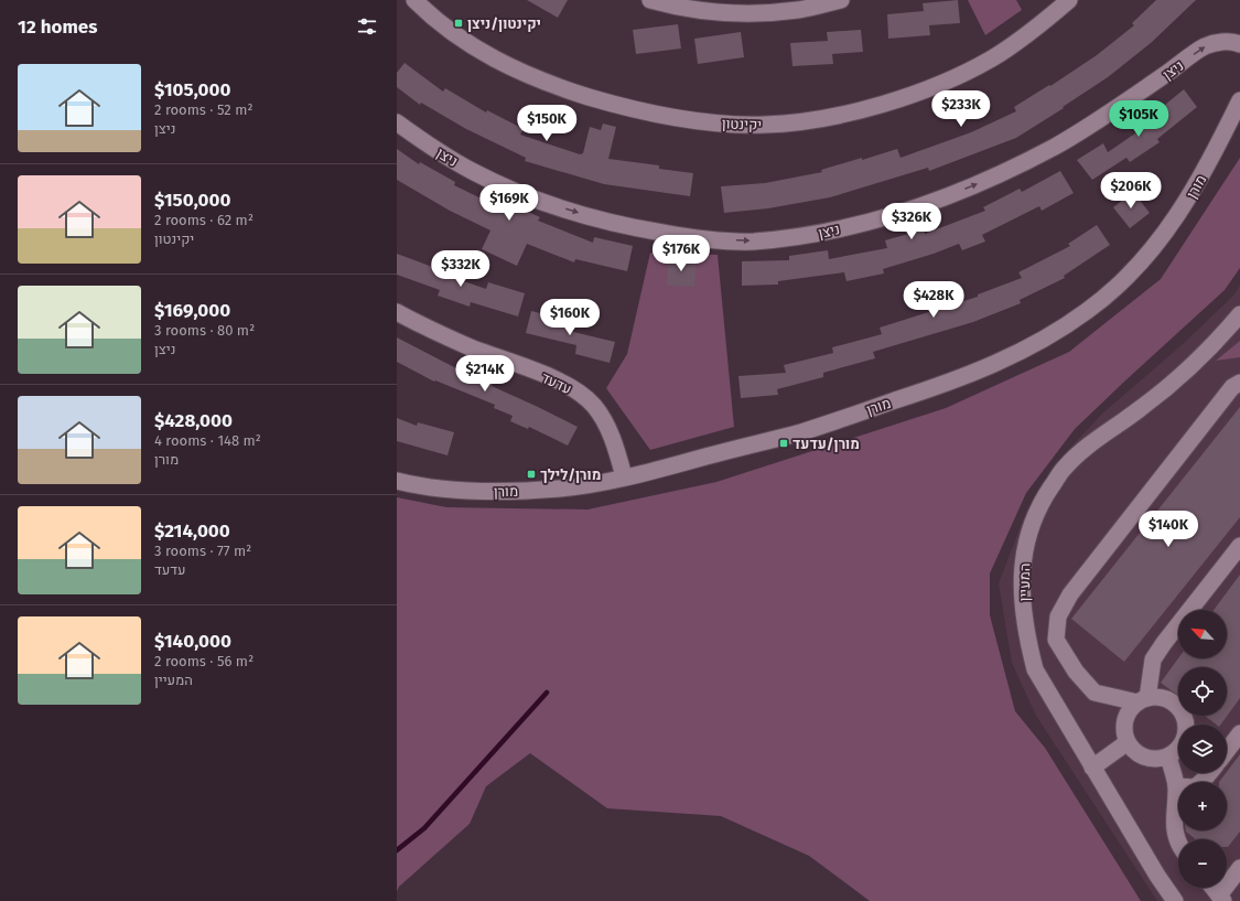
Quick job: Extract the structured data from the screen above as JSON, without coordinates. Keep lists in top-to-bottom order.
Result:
{
  "streets": {
    "street": [
      "ניצן",
      "יקינטון",
      "מורן",
      "עדעד",
      "המעיין"
    ]
  },
  "crossings": [
    ["מורן", "עדעד"]
  ],
  "one_way": ["ניצן"],
  "places": {
    "transit": ["יקינטון/ניצן", "מורן/עדעד", "מורן/לילך"]
  },
  "north": "top left",
  "page": {
    "heading": "12 homes",
    "list": [
      {
        "name": "$105,000",
        "note": "2 rooms · 52 m² · ניצן"
      },
      {
        "name": "$150,000",
        "note": "2 rooms · 62 m² · יקינטון"
      },
      {
        "name": "$169,000",
        "note": "3 rooms · 80 m² · ניצן"
      },
      {
        "name": "$428,000",
        "note": "4 rooms · 148 m² · מורן"
      },
      {
        "name": "$214,000",
        "note": "3 rooms · 77 m² · עדעד"
      },
      {
        "name": "$140,000",
        "note": "2 rooms · 56 m² · המעיין"
      }
    ],
    "price": [
      "$233K",
      "$105K",
      "$150K",
      "$206K",
      "$169K",
      "$326K",
      "$176K",
      "$332K",
      "$428K",
      "$160K",
      "$214K",
      "$140K"
    ],
    "map_buttons": ["+", "−"]
  }
}
